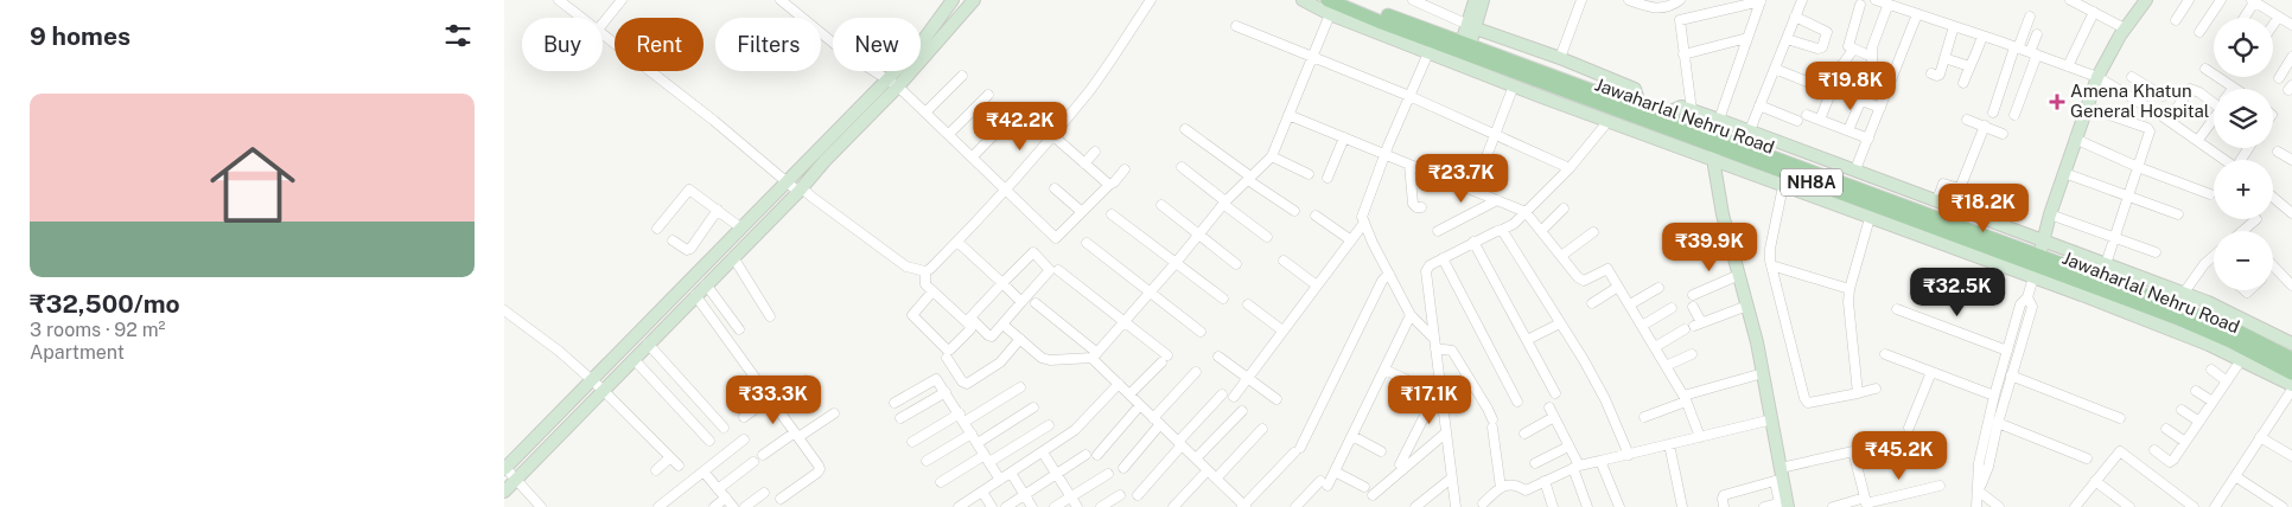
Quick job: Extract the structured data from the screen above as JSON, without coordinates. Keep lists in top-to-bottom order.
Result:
{
  "streets": {
    "main road": ["Jawaharlal Nehru Road", "NH8A"]
  },
  "places": {
    "health": ["Amena Khatun General Hospital"]
  },
  "page": {
    "heading": "9 homes",
    "map_buttons": ["+", "−"],
    "chip": [
      "Buy",
      "Rent",
      "Filters",
      "New"
    ],
    "price": [
      "₹19.8K",
      "₹42.2K",
      "₹23.7K",
      "₹18.2K",
      "₹39.9K",
      "₹32.5K",
      "₹33.3K",
      "₹17.1K",
      "₹45.2K"
    ],
    "list": [
      {
        "name": "₹32,500/mo",
        "note": "3 rooms · 92 m² · Apartment"
      }
    ]
  }
}
